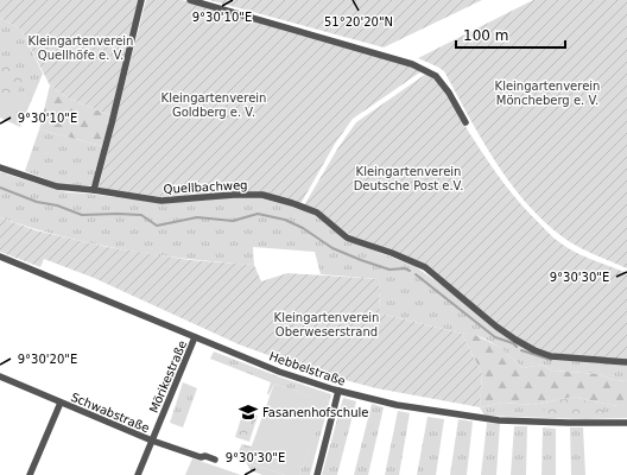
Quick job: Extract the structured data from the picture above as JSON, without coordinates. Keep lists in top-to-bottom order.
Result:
{
  "streets": {
    "street": [
      "Quellbachweg",
      "Hebbelstraße",
      "Mörikestraße",
      "Schwabstraße"
    ]
  },
  "crossings": [
    ["Hebbelstraße", "Mörikestraße"],
    ["Mörikestraße", "Schwabstraße"]
  ],
  "parks": [
    "Kleingartenverein Quellhöfe e. V.",
    "Kleingartenverein Möncheberg e. V.",
    "Kleingartenverein Goldberg e. V.",
    "Kleingartenverein Deutsche Post e.V.",
    "Kleingartenverein Oberweserstrand"
  ],
  "places": {
    "school or university": ["Fasanenhofschule"]
  },
  "scale_bar": "100 m",
  "coordinates": [
    "9°30'10\"E",
    "51°20'20\"N",
    "9°30'30\"E",
    "9°30'20\"E"
  ]
}
